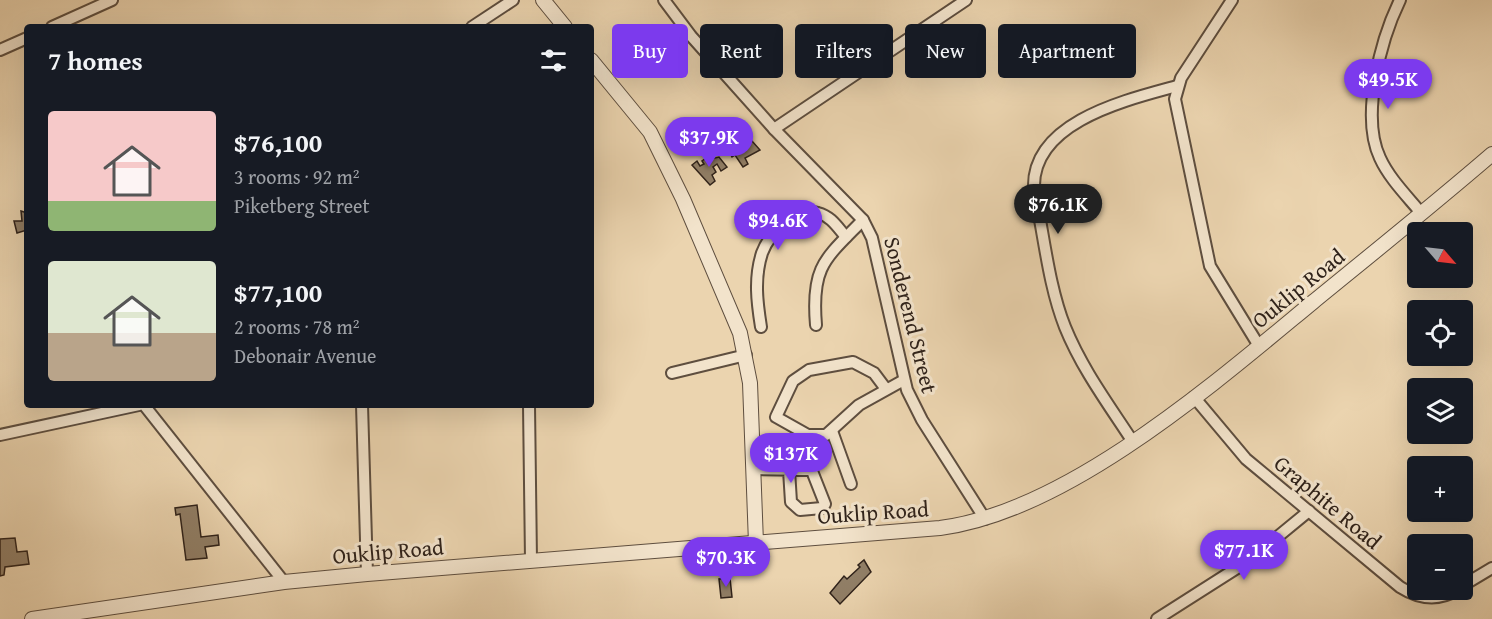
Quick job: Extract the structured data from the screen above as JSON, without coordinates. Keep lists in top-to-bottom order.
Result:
{
  "streets": {
    "street": ["Ouklip Road", "Sonderend Street", "Graphite Road"]
  },
  "crossings": [
    ["Ouklip Road", "Sonderend Street"],
    ["Ouklip Road", "Graphite Road"]
  ],
  "north": "bottom right",
  "page": {
    "chip": [
      "Buy",
      "Rent",
      "Filters",
      "New",
      "Apartment"
    ],
    "heading": "7 homes",
    "price": [
      "$49.5K",
      "$37.9K",
      "$76.1K",
      "$94.6K",
      "$137K",
      "$77.1K",
      "$70.3K"
    ],
    "list": [
      {
        "name": "$76,100",
        "note": "3 rooms · 92 m² · Piketberg Street"
      },
      {
        "name": "$77,100",
        "note": "2 rooms · 78 m² · Debonair Avenue"
      }
    ],
    "map_buttons": ["+", "−"]
  }
}
